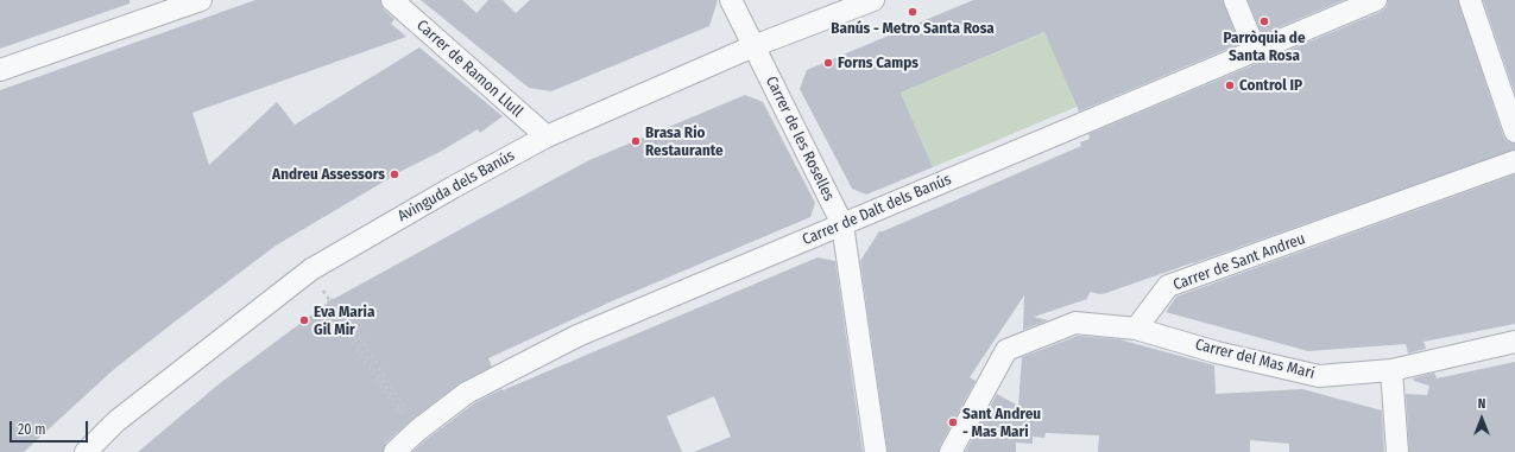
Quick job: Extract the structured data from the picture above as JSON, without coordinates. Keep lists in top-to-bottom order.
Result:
{
  "streets": {
    "street": [
      "Carrer de Ramon Llull",
      "Carrer de les Roselles",
      "Avinguda dels Banús",
      "Carrer de Dalt dels Banús",
      "Carrer de Sant Andreu",
      "Carrer del Mas Mari"
    ]
  },
  "crossings": [
    ["Carrer de Ramon Llull", "Avinguda dels Banús"],
    ["Carrer de les Roselles", "Avinguda dels Banús"],
    ["Carrer de les Roselles", "Carrer de Dalt dels Banús"],
    ["Carrer de Sant Andreu", "Carrer del Mas Mari"]
  ],
  "places": [
    "Banús - Metro Santa Rosa",
    "Parròquia de Santa Rosa",
    "Forns Camps",
    "Control IP",
    "Brasa Rio Restaurante",
    "Andreu Assessors",
    "Eva Maria Gil Mir",
    "Sant Andreu - Mas Mari"
  ],
  "scale_bar": "20 m",
  "north": "top"
}
